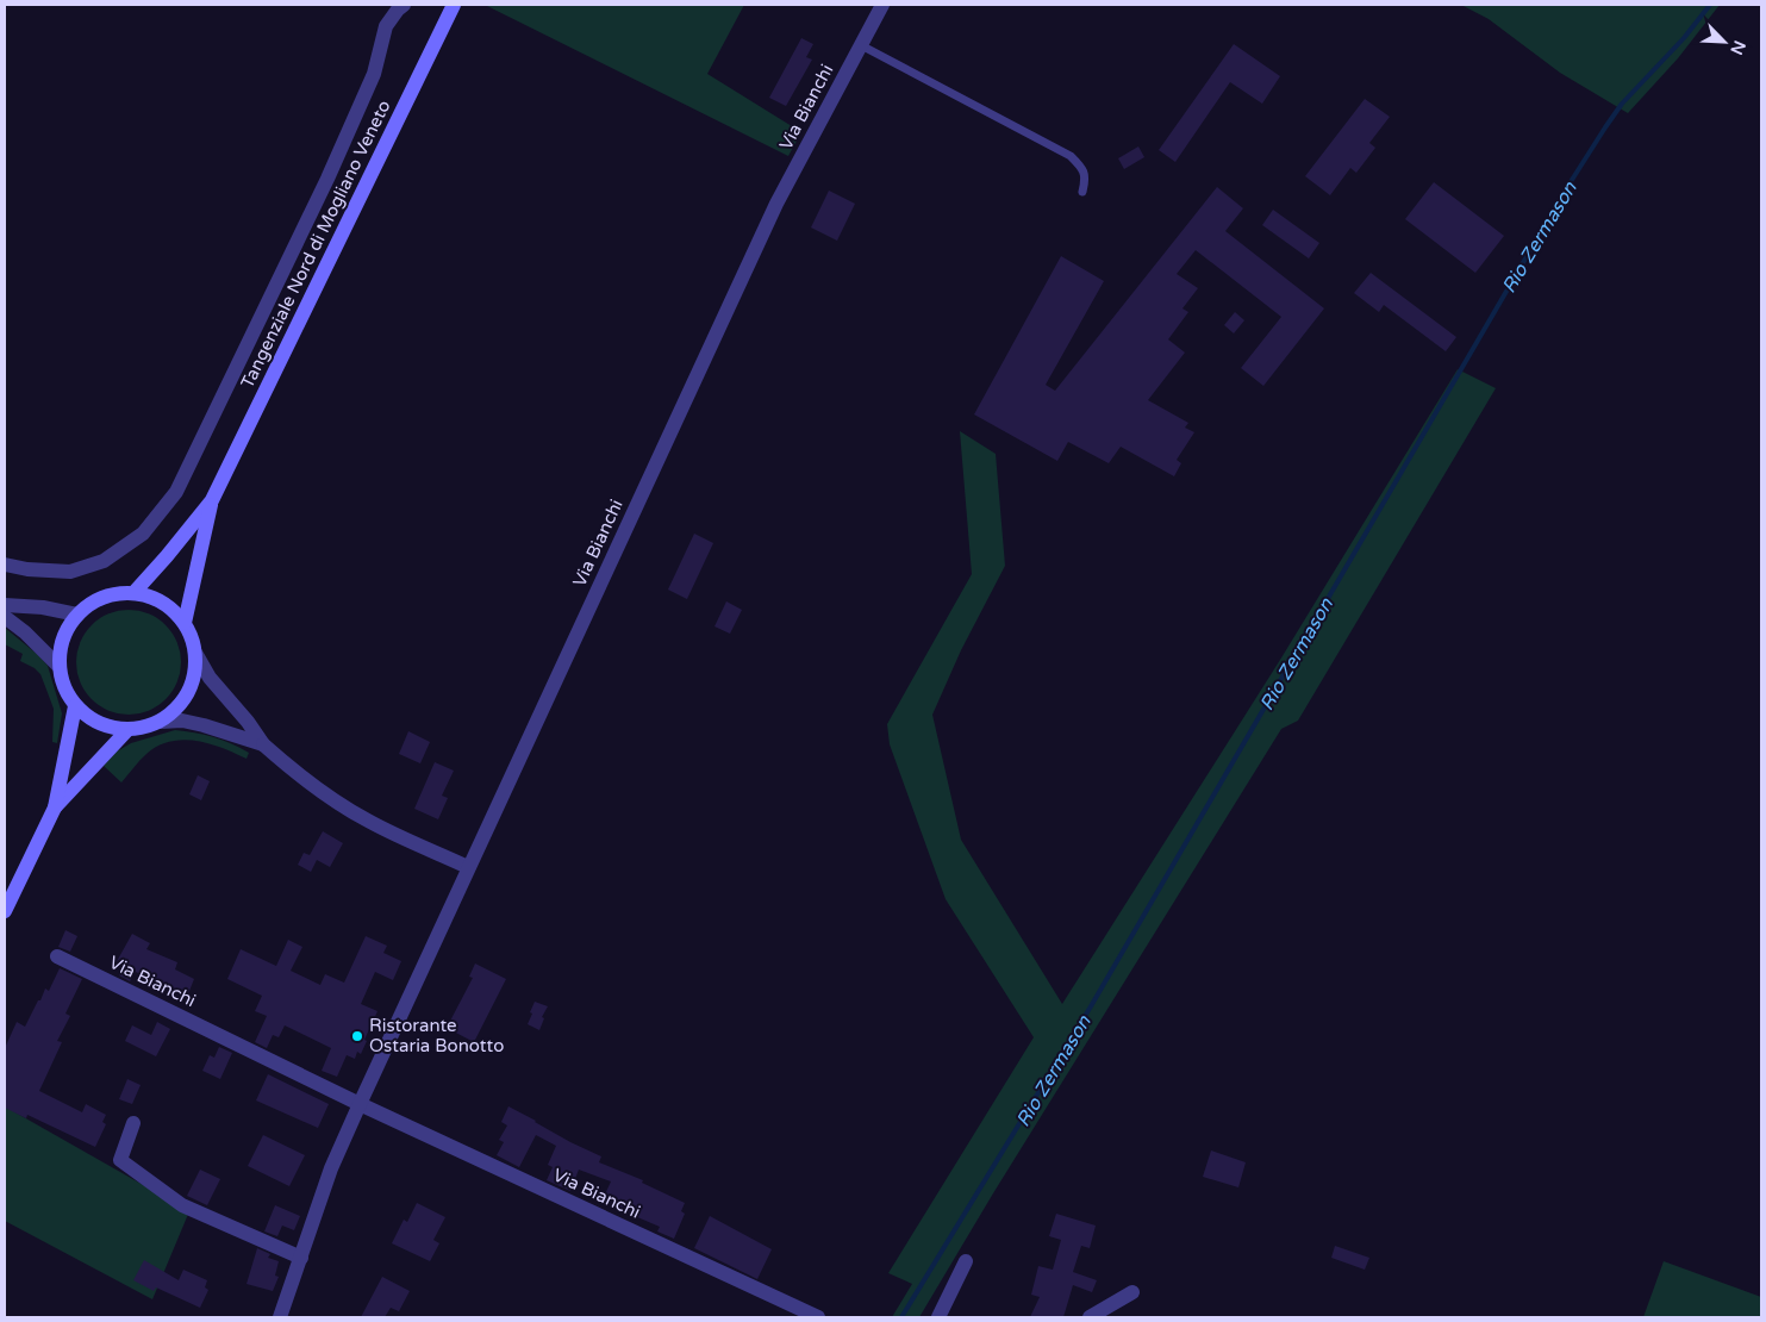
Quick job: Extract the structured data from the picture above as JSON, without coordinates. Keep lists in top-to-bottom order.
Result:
{
  "streets": {
    "main road": ["Tangenziale Nord di Mogliano Veneto"],
    "street": ["Via Bianchi"]
  },
  "water": ["Rio Zermason"],
  "places": ["Ristorante Ostaria Bonotto"],
  "north": "bottom right"
}
